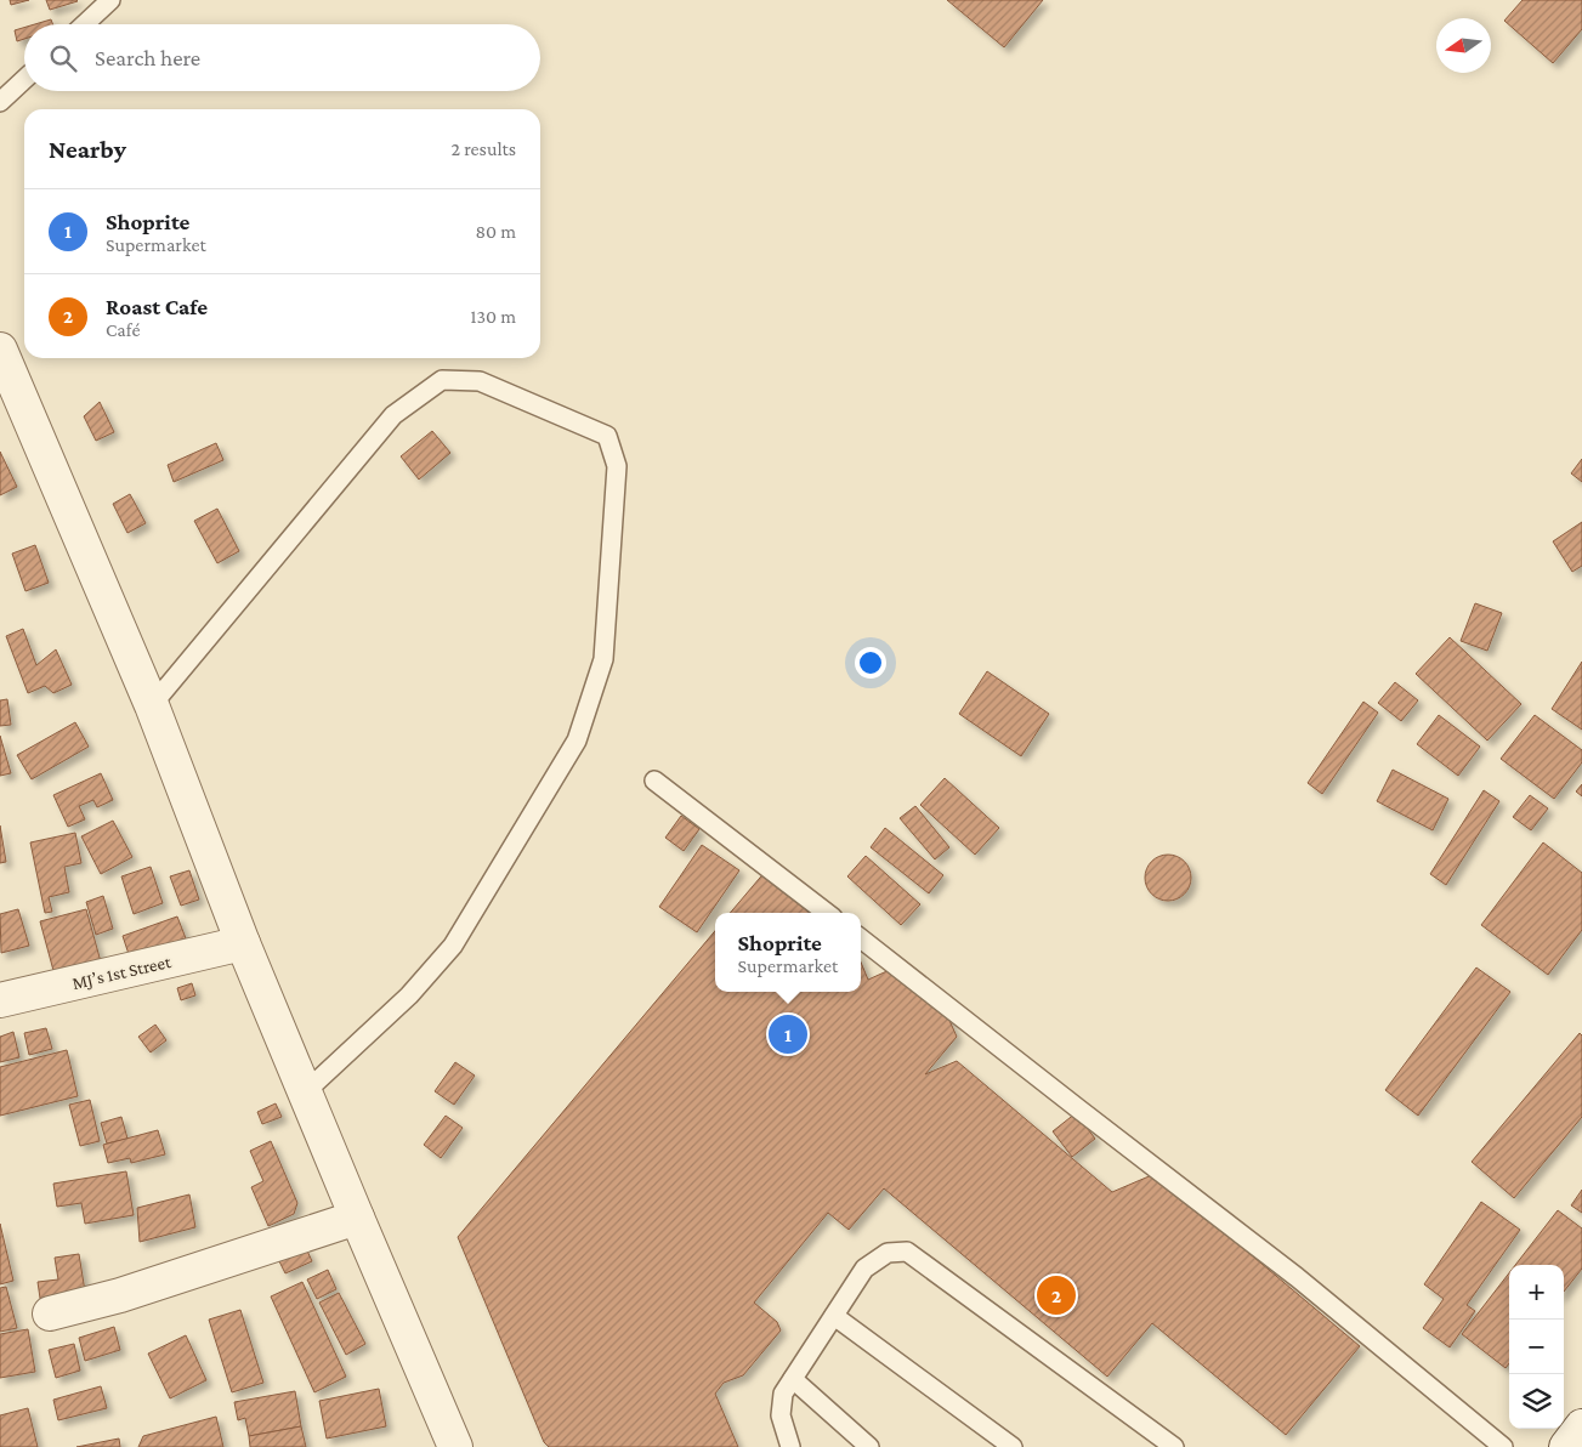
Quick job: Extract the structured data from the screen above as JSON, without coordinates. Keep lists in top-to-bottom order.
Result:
{
  "streets": {
    "street": ["MJ’s 1st Street"]
  },
  "north": "left",
  "page": {
    "search": "Search here",
    "heading": ["Nearby", "2 results"],
    "list": [
      {
        "mark": "1",
        "name": "Shoprite",
        "note": "Supermarket",
        "value": "80 m"
      },
      {
        "mark": "2",
        "name": "Roast Cafe",
        "note": "Café",
        "value": "130 m"
      }
    ],
    "popup": ["Shoprite", "Supermarket"],
    "pins": ["1", "2"],
    "map_buttons": ["+", "−"]
  }
}
